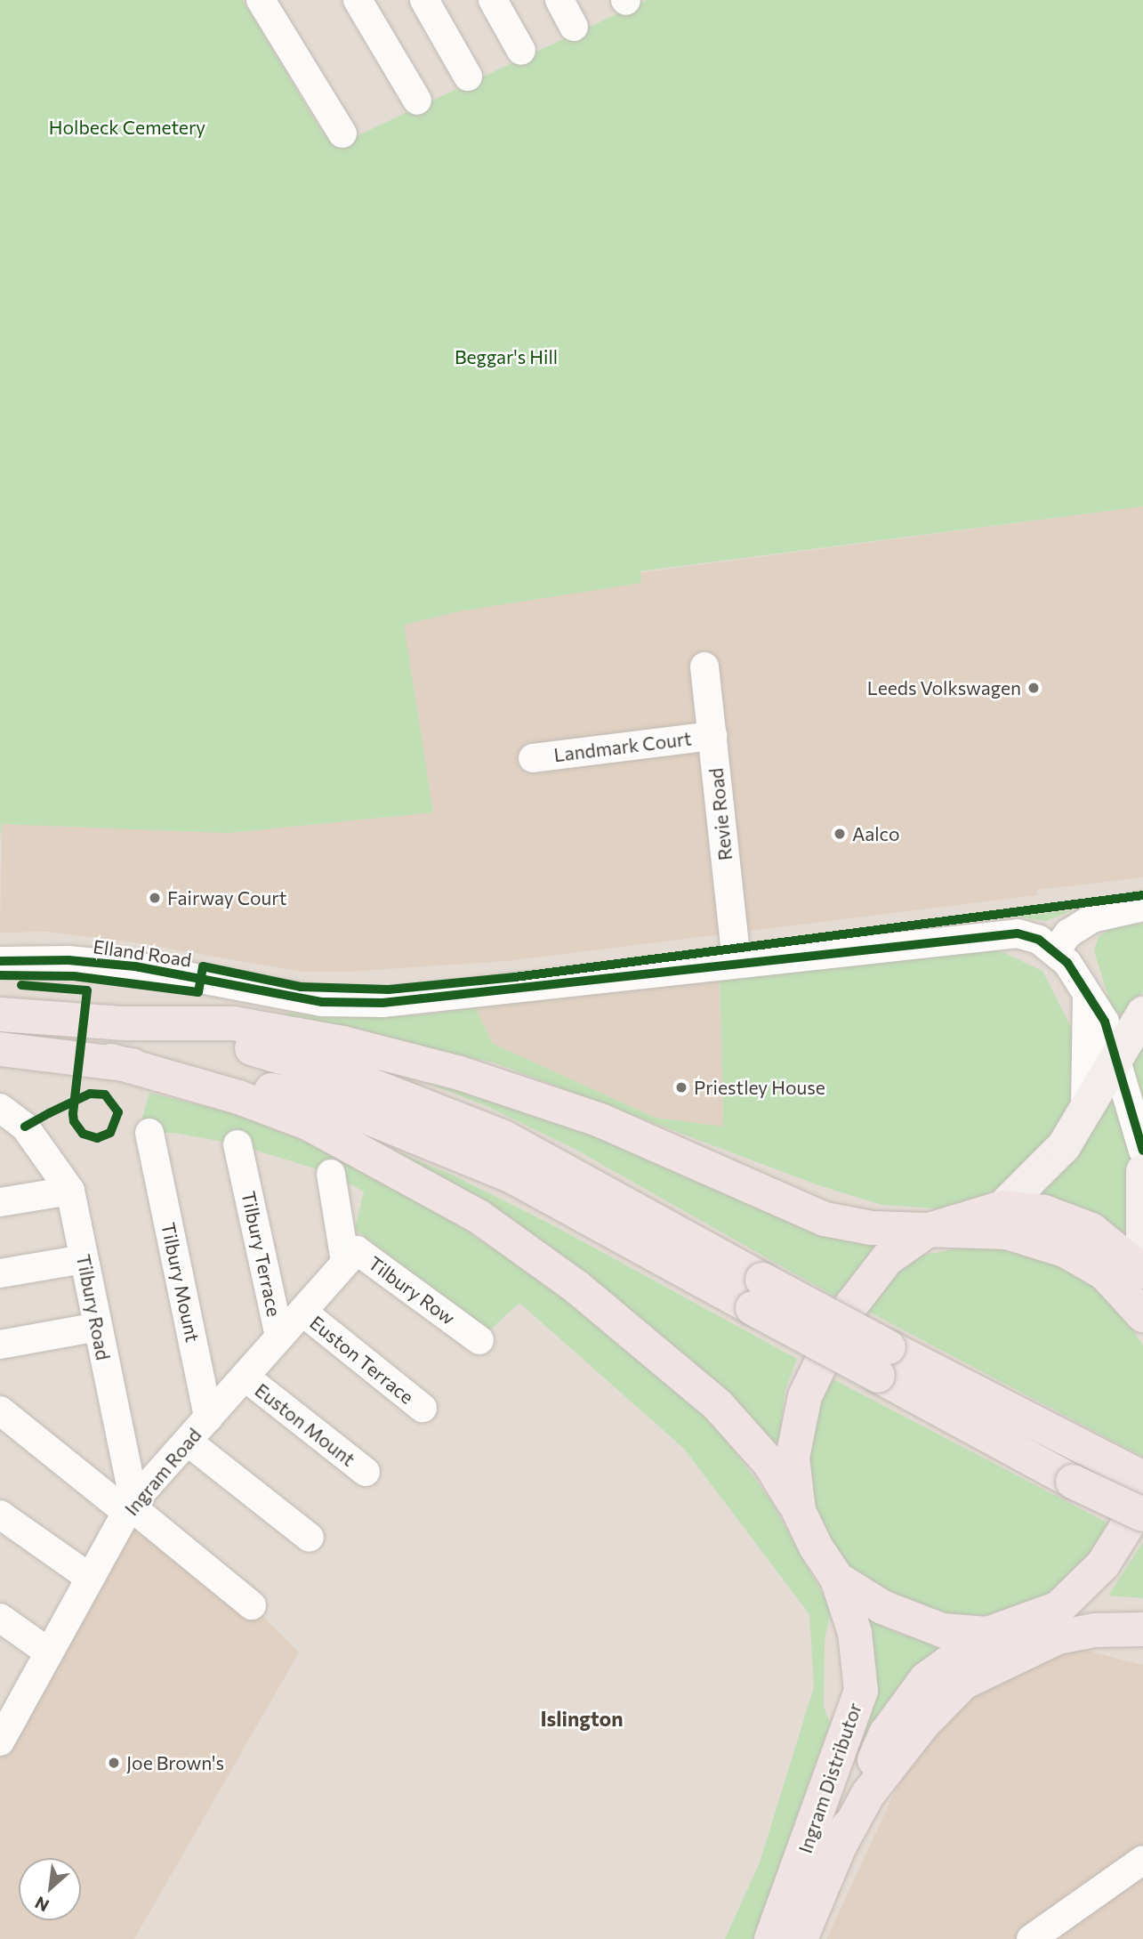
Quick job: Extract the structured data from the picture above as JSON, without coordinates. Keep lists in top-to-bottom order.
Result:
{
  "streets": {
    "highway": ["Ingram Distributor"],
    "street": [
      "Landmark Court",
      "Revie Road",
      "Elland Road",
      "Tilbury Terrace",
      "Tilbury Mount",
      "Tilbury Row",
      "Tilbury Road",
      "Euston Terrace",
      "Euston Mount",
      "Ingram Road"
    ]
  },
  "crossings": [
    ["Landmark Court", "Revie Road"],
    ["Revie Road", "Elland Road"],
    ["Tilbury Terrace", "Ingram Road"],
    ["Tilbury Mount", "Ingram Road"],
    ["Tilbury Row", "Ingram Road"],
    ["Tilbury Road", "Ingram Road"],
    ["Euston Terrace", "Ingram Road"],
    ["Euston Mount", "Ingram Road"]
  ],
  "districts": ["Islington"],
  "parks": ["Holbeck Cemetery", "Beggar's Hill"],
  "places": [
    "Leeds Volkswagen",
    "Aalco",
    "Fairway Court",
    "Priestley House",
    "Joe Brown's"
  ],
  "north": "bottom left"
}
